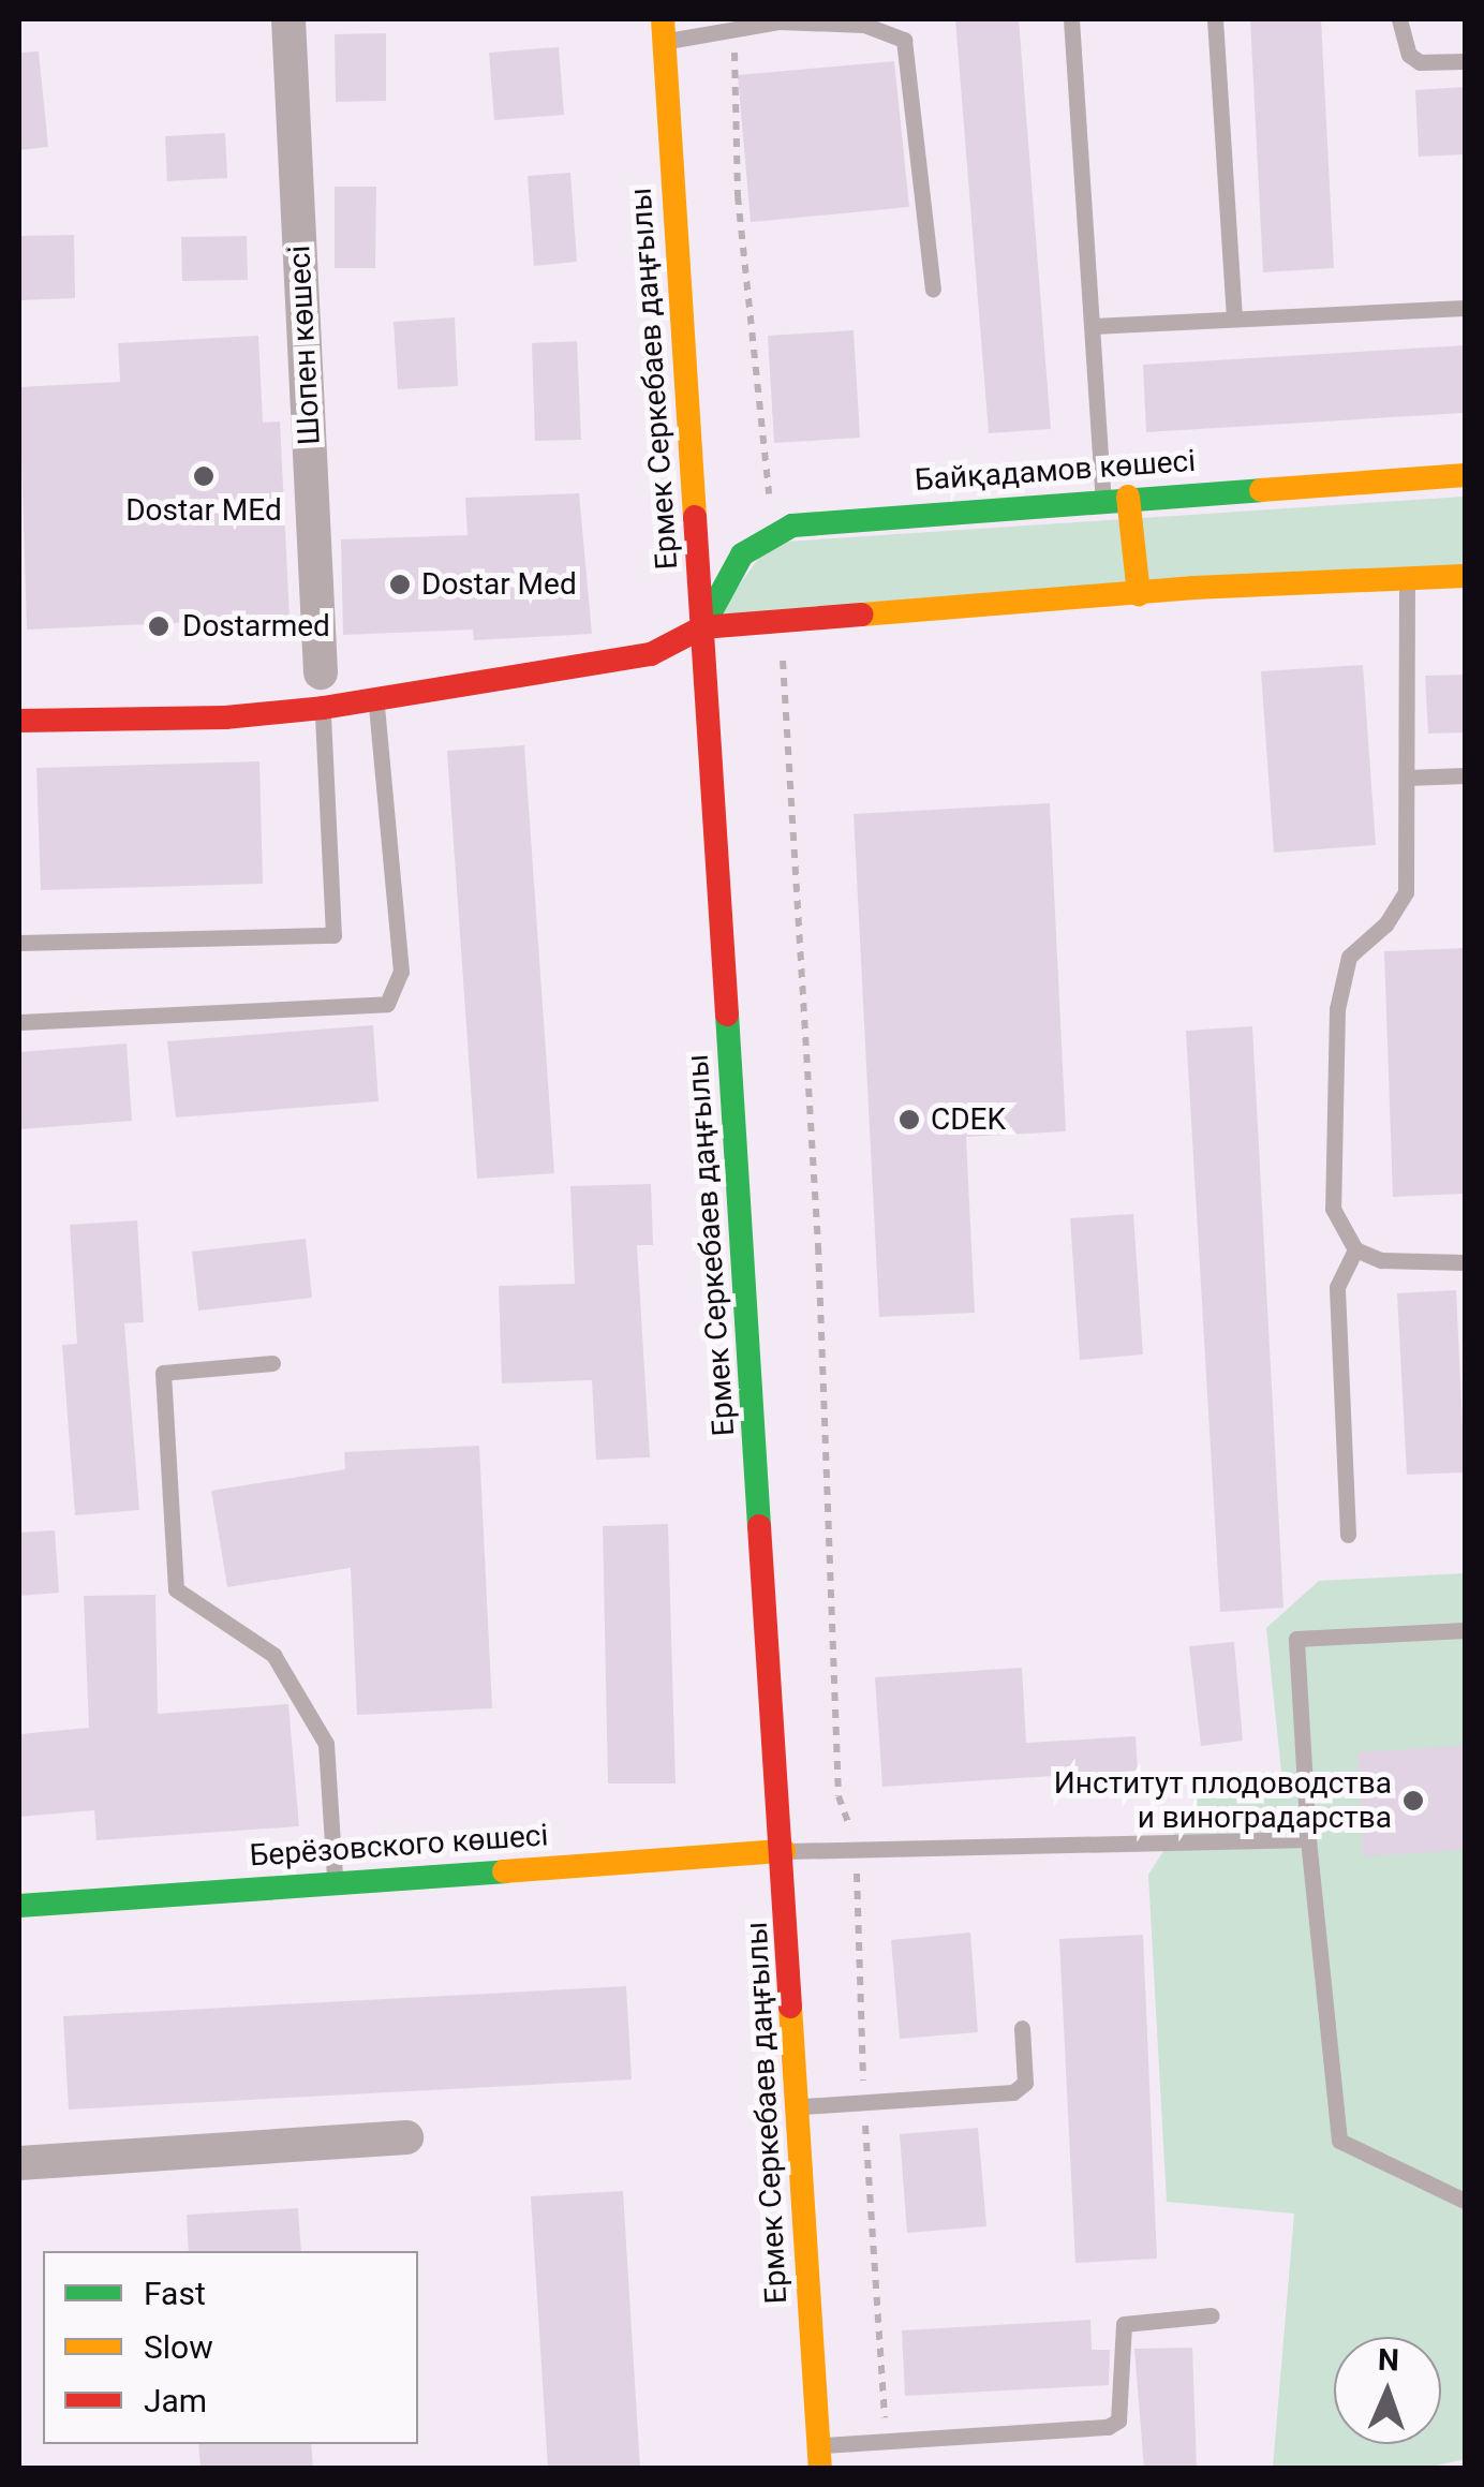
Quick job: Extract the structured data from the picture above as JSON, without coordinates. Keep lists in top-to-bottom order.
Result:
{
  "streets": {
    "street": [
      "Шопен көшесі",
      "Ермек Серкебаев даңғылы",
      "Байқадамов көшесі",
      "Берёзовского көшесі"
    ]
  },
  "crossings": [
    ["Ермек Серкебаев даңғылы", "Берёзовского көшесі"]
  ],
  "places": [
    "Dostar MEd",
    "Dostar Med",
    "Dostarmed",
    "CDEK",
    "Институт плодоводства и виноградарства"
  ],
  "legend": ["Fast", "Slow", "Jam"],
  "north": "top"
}
